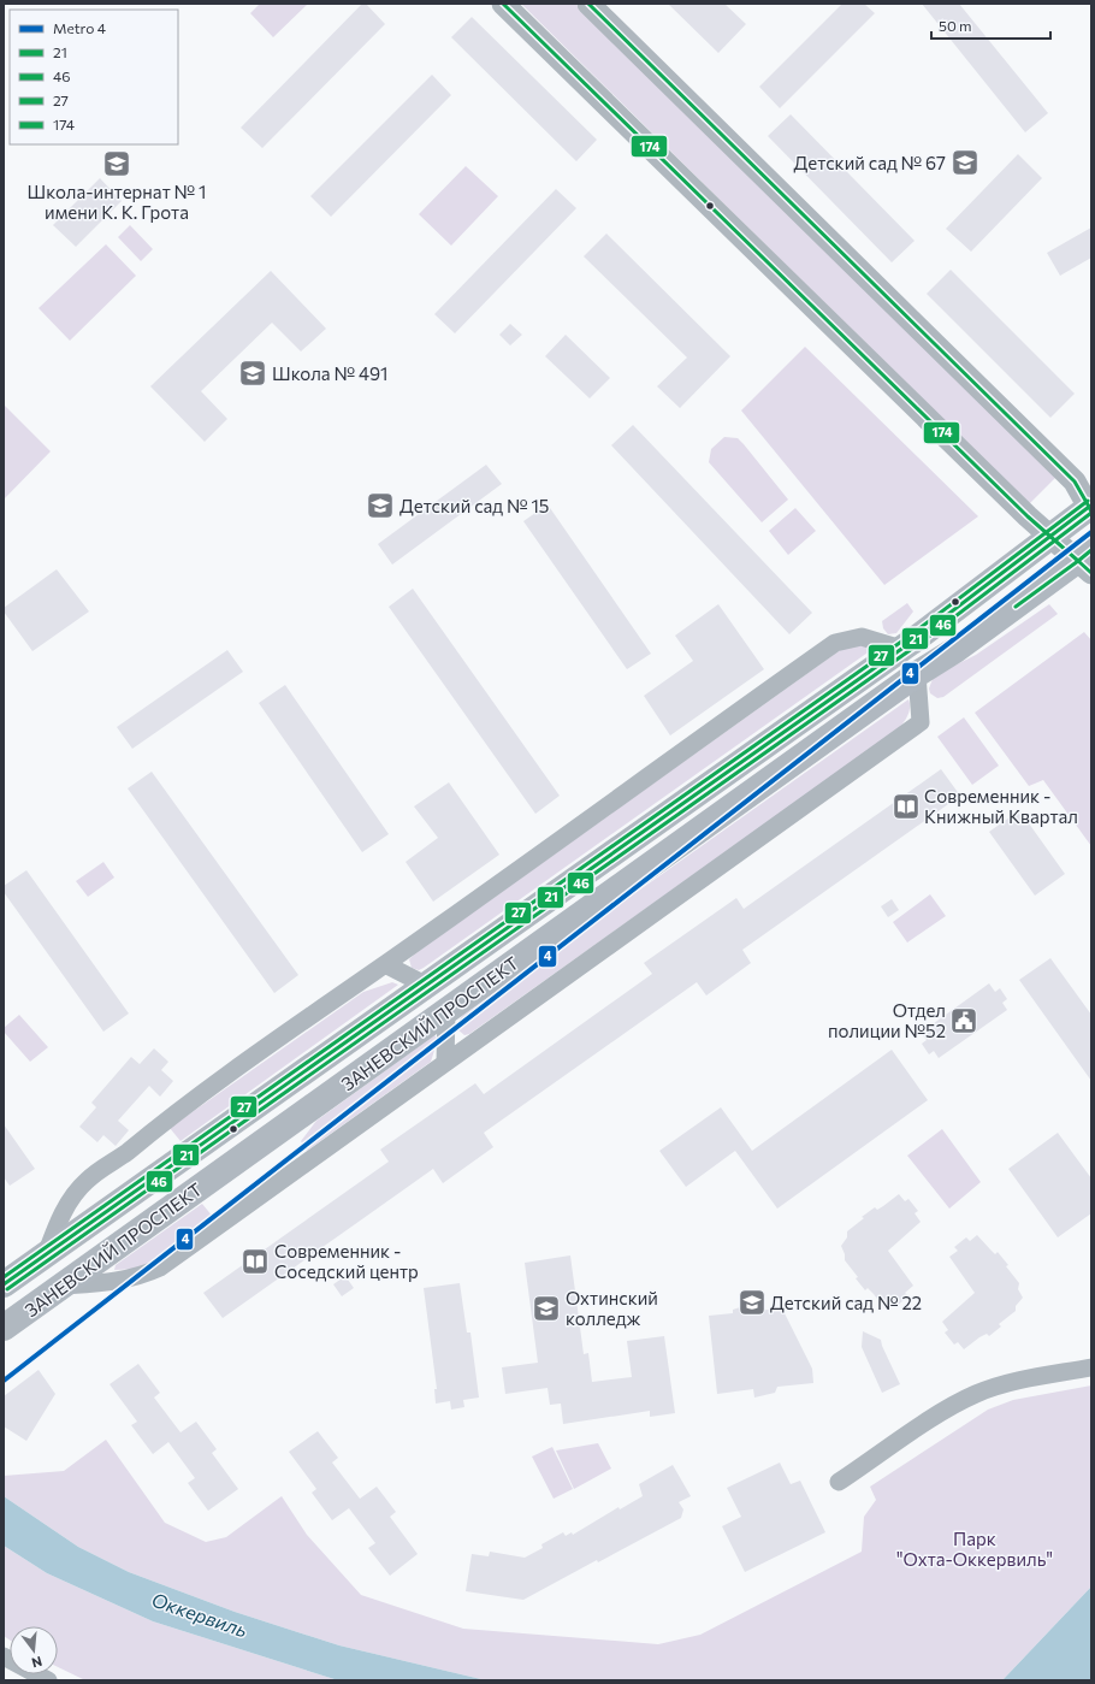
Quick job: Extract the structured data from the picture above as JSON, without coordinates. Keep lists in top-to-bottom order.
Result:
{
  "streets": {
    "main road": ["ЗАНЕВСКИЙ ПРОСПЕКТ"]
  },
  "water": ["Оккервиль"],
  "parks": ["Парк \"Охта-Оккервиль\""],
  "places": {
    "school or university": [
      "Детский сад № 67",
      "Школа-интернат № 1 имени К. К. Грота",
      "Школа № 491",
      "Детский сад № 15",
      "Детский сад № 22",
      "Охтинский колледж"
    ],
    "library": ["Современник - Книжный Квартал", "Современник - Соседский центр"],
    "public building": ["Отдел полиции №52"]
  },
  "lines": [
    "transit line 174",
    "transit line 27",
    "transit line 21",
    "transit line 46",
    "metro line 4"
  ],
  "legend": [
    "Metro 4",
    "21",
    "46",
    "27",
    "174"
  ],
  "scale_bar": "50 m",
  "north": "bottom"
}
